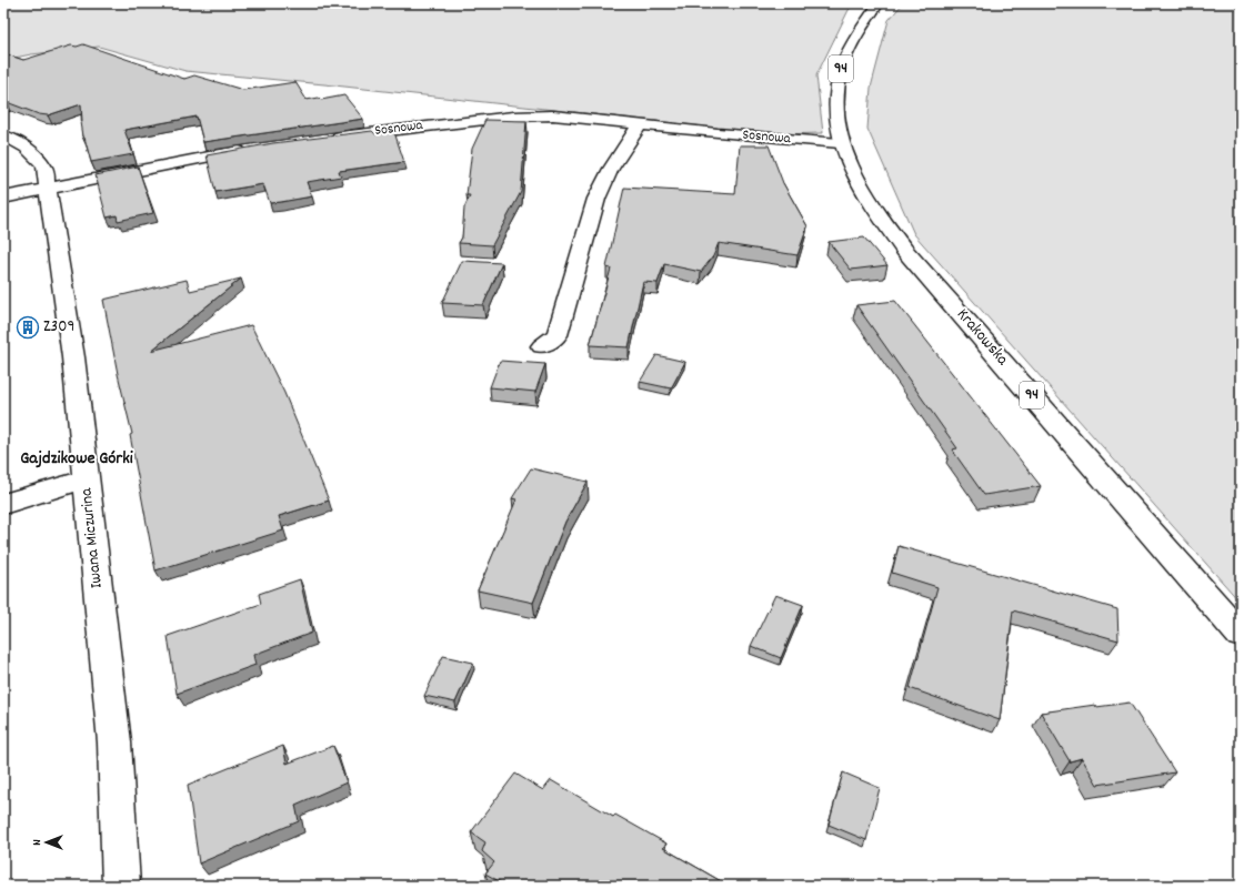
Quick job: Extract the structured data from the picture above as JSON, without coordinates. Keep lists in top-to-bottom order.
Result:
{
  "streets": {
    "street": [
      "94",
      "Sosnowa",
      "Krakowska",
      "Iwana Miczurina"
    ]
  },
  "crossings": [
    ["Sosnowa", "Krakowska"]
  ],
  "districts": ["Gajdzikowe Górki"],
  "places": {
    "building": ["Z309"]
  },
  "north": "left"
}
